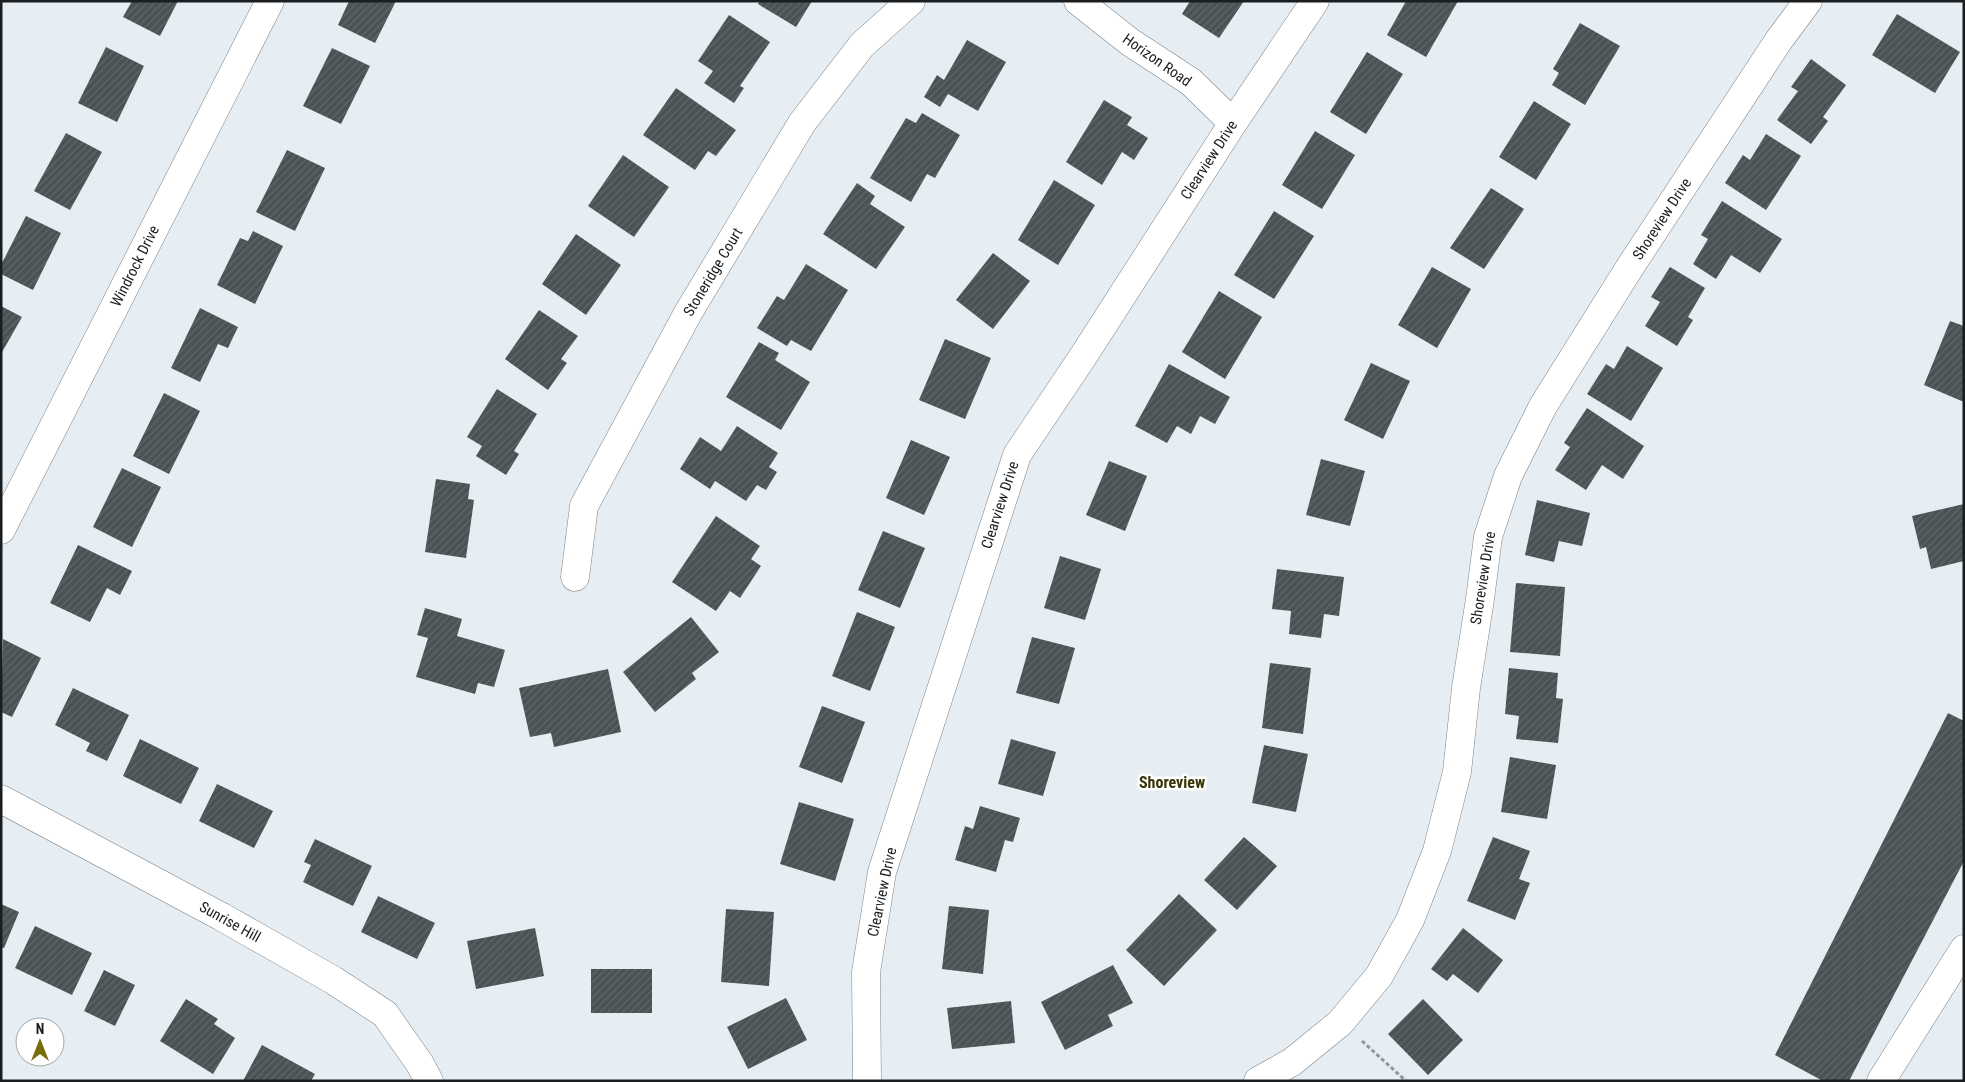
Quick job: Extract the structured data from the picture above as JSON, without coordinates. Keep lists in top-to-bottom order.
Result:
{
  "streets": {
    "street": [
      "Horizon Road",
      "Clearview Drive",
      "Shoreview Drive",
      "Windrock Drive",
      "Stoneridge Court",
      "Sunrise Hill"
    ]
  },
  "crossings": [
    ["Horizon Road", "Clearview Drive"]
  ],
  "districts": ["Shoreview"],
  "north": "top"
}
